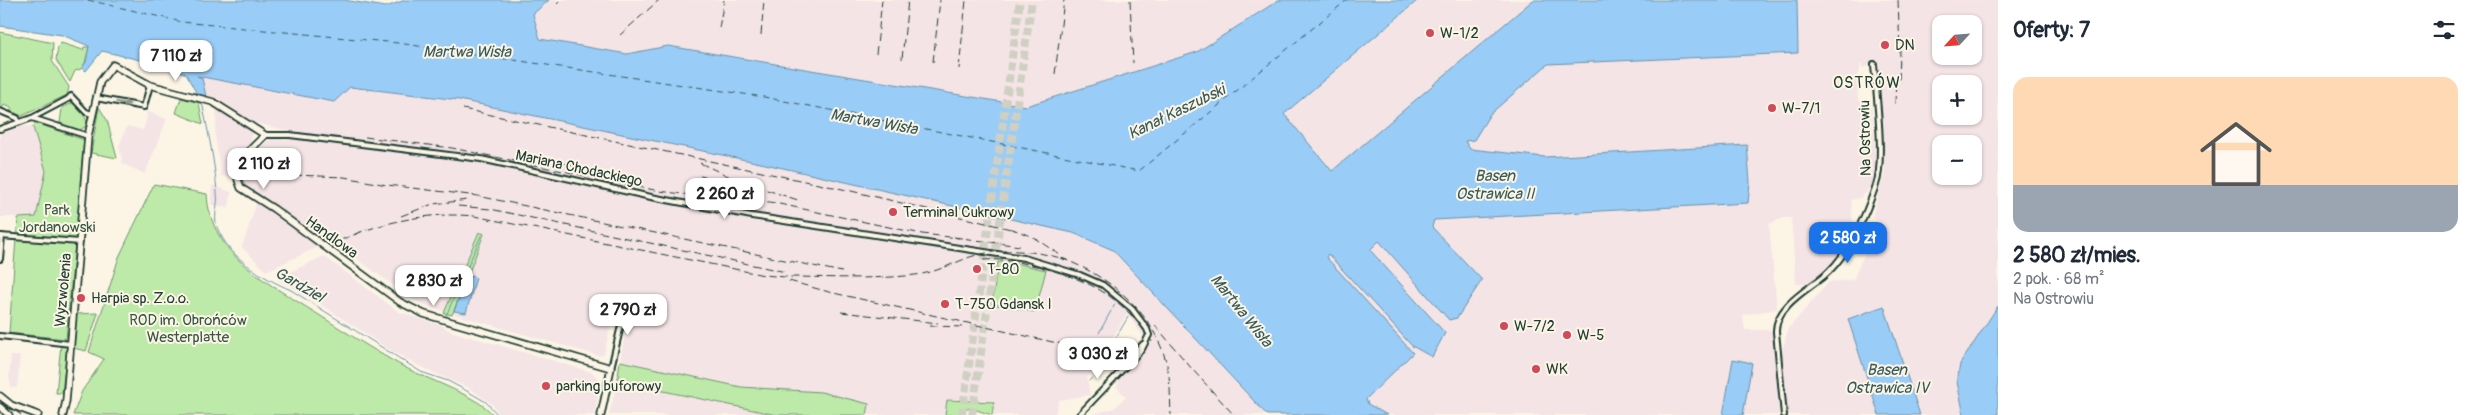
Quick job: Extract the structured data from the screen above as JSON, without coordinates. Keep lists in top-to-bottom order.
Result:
{
  "streets": {
    "street": [
      "Na Ostrowiu",
      "Mariana Chodackiego",
      "Handlowa",
      "Wyzwolenia"
    ]
  },
  "crossings": [
    ["Mariana Chodackiego", "Handlowa"]
  ],
  "districts": ["OSTRÓW"],
  "water": [
    "Martwa Wisła",
    "Kanał Kaszubski",
    "Basen Ostrawica II",
    "Gardziel",
    "Basen Ostrawica IV"
  ],
  "parks": ["Park Jordanowski", "ROD im. Obrońców Westerplatte"],
  "places": [
    "W-1/2",
    "DN",
    "W-7/1",
    "Terminal Cukrowy",
    "T-80",
    "Harpia sp. Z.o.o.",
    "T-750 Gdansk I",
    "W-7/2",
    "W-5",
    "WK",
    "parking buforowy"
  ],
  "north": "bottom left",
  "page": {
    "heading": "Oferty: 7",
    "map_buttons": ["+", "−"],
    "price": [
      "7 110 zł",
      "2 110 zł",
      "2 260 zł",
      "2 580 zł",
      "2 830 zł",
      "2 790 zł",
      "3 030 zł"
    ],
    "list": [
      {
        "name": "2 580 zł/mies.",
        "note": "2 pok. · 68 m² · Na Ostrowiu"
      }
    ]
  }
}
